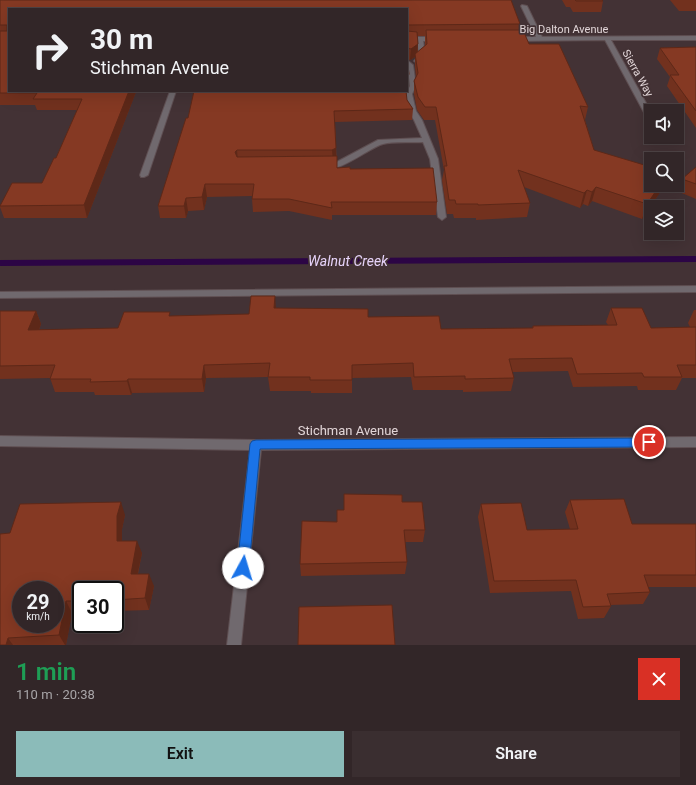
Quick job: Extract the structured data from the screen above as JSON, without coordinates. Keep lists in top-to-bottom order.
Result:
{
  "streets": {
    "street": ["Big Dalton Avenue", "Sierra Way", "Stichman Avenue"]
  },
  "crossings": [
    ["Big Dalton Avenue", "Sierra Way"]
  ],
  "water": ["Walnut Creek"],
  "page": {
    "turn": ["30 m", "Stichman Avenue"],
    "speed": "29 km/h",
    "limit": "30",
    "heading": ["1 min", "110 m · 20:38"],
    "buttons": ["Exit", "Share"]
  }
}
